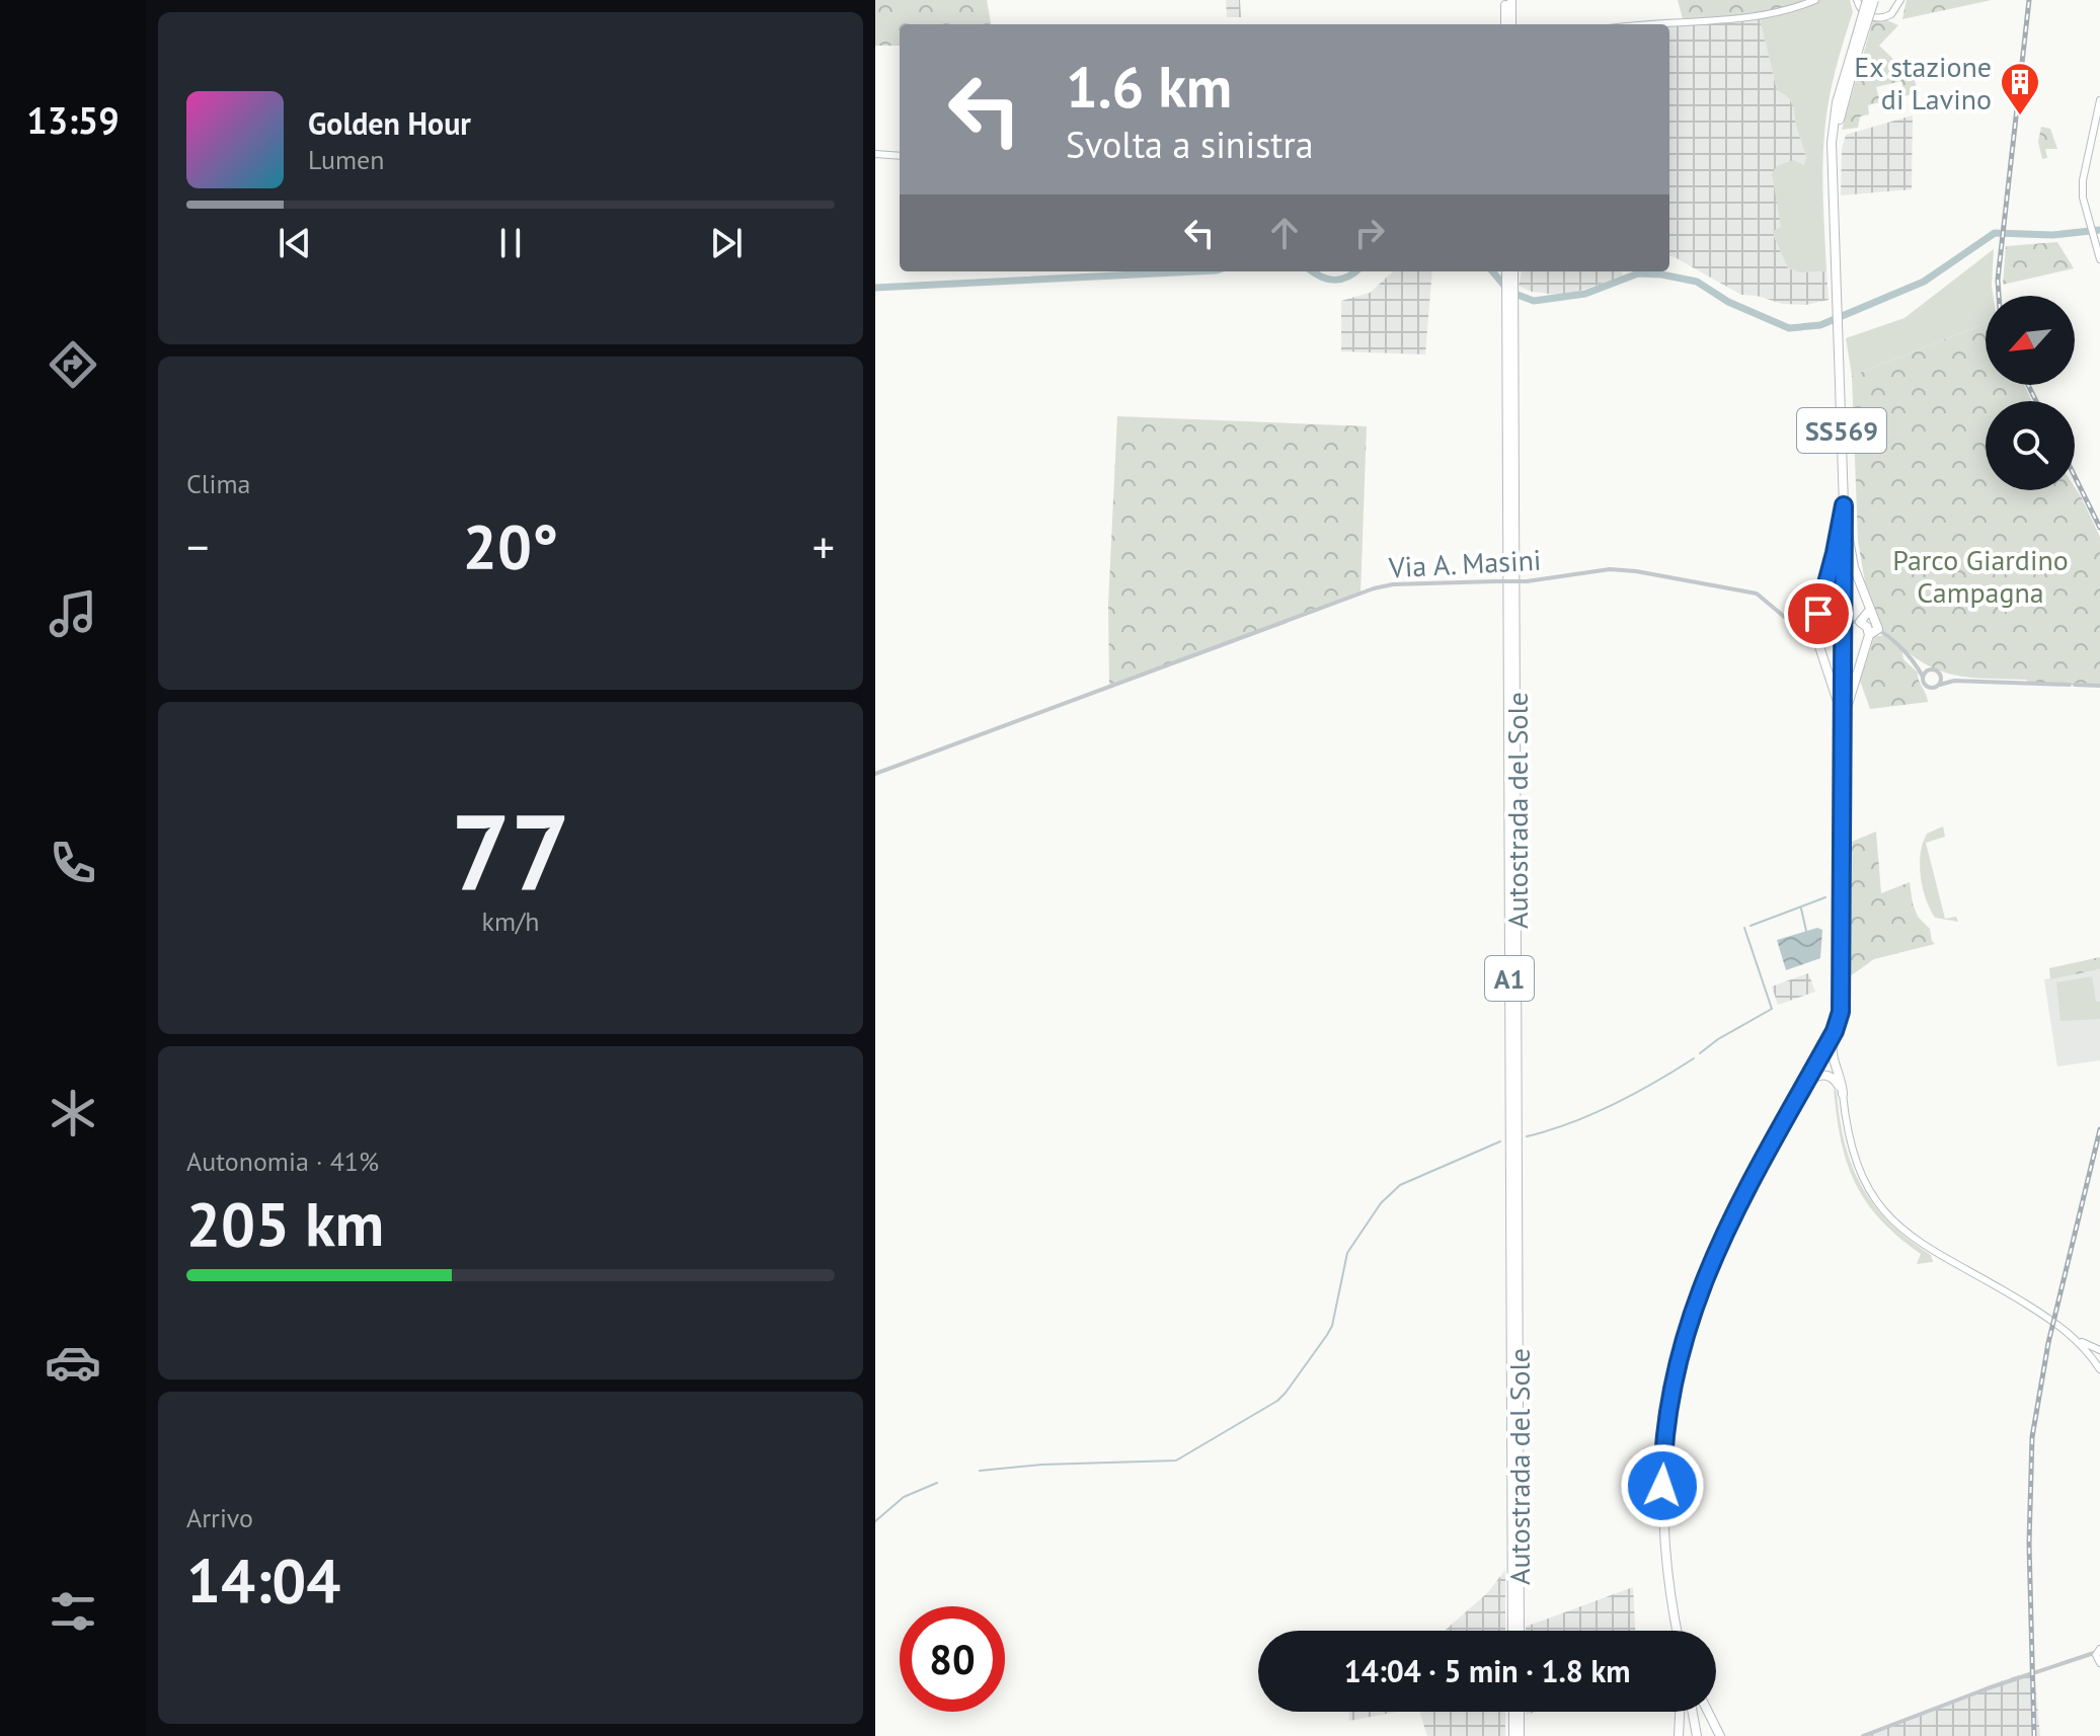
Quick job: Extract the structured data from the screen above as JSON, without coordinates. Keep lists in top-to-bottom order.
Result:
{
  "streets": {
    "highway": ["SS569", "Autostrada del Sole", "A1"],
    "street": ["Via A. Masini"]
  },
  "parks": ["Parco Giardino Campagna"],
  "places": {
    "building": ["Ex stazione di Lavino"]
  },
  "north": "bottom left",
  "page": {
    "tabs": "13:59",
    "turn": ["1.6 km", "Svolta a sinistra"],
    "song": ["Golden Hour", "Lumen"],
    "tile": [
      "Clima",
      ["77", "km/h"],
      ["Autonomia · 41%", "205 km"],
      ["Arrivo", "14:04"]
    ],
    "heat": ["−", "20°", "+"],
    "limit": "80",
    "trip": "14:04 · 5 min · 1.8 km"
  }
}
